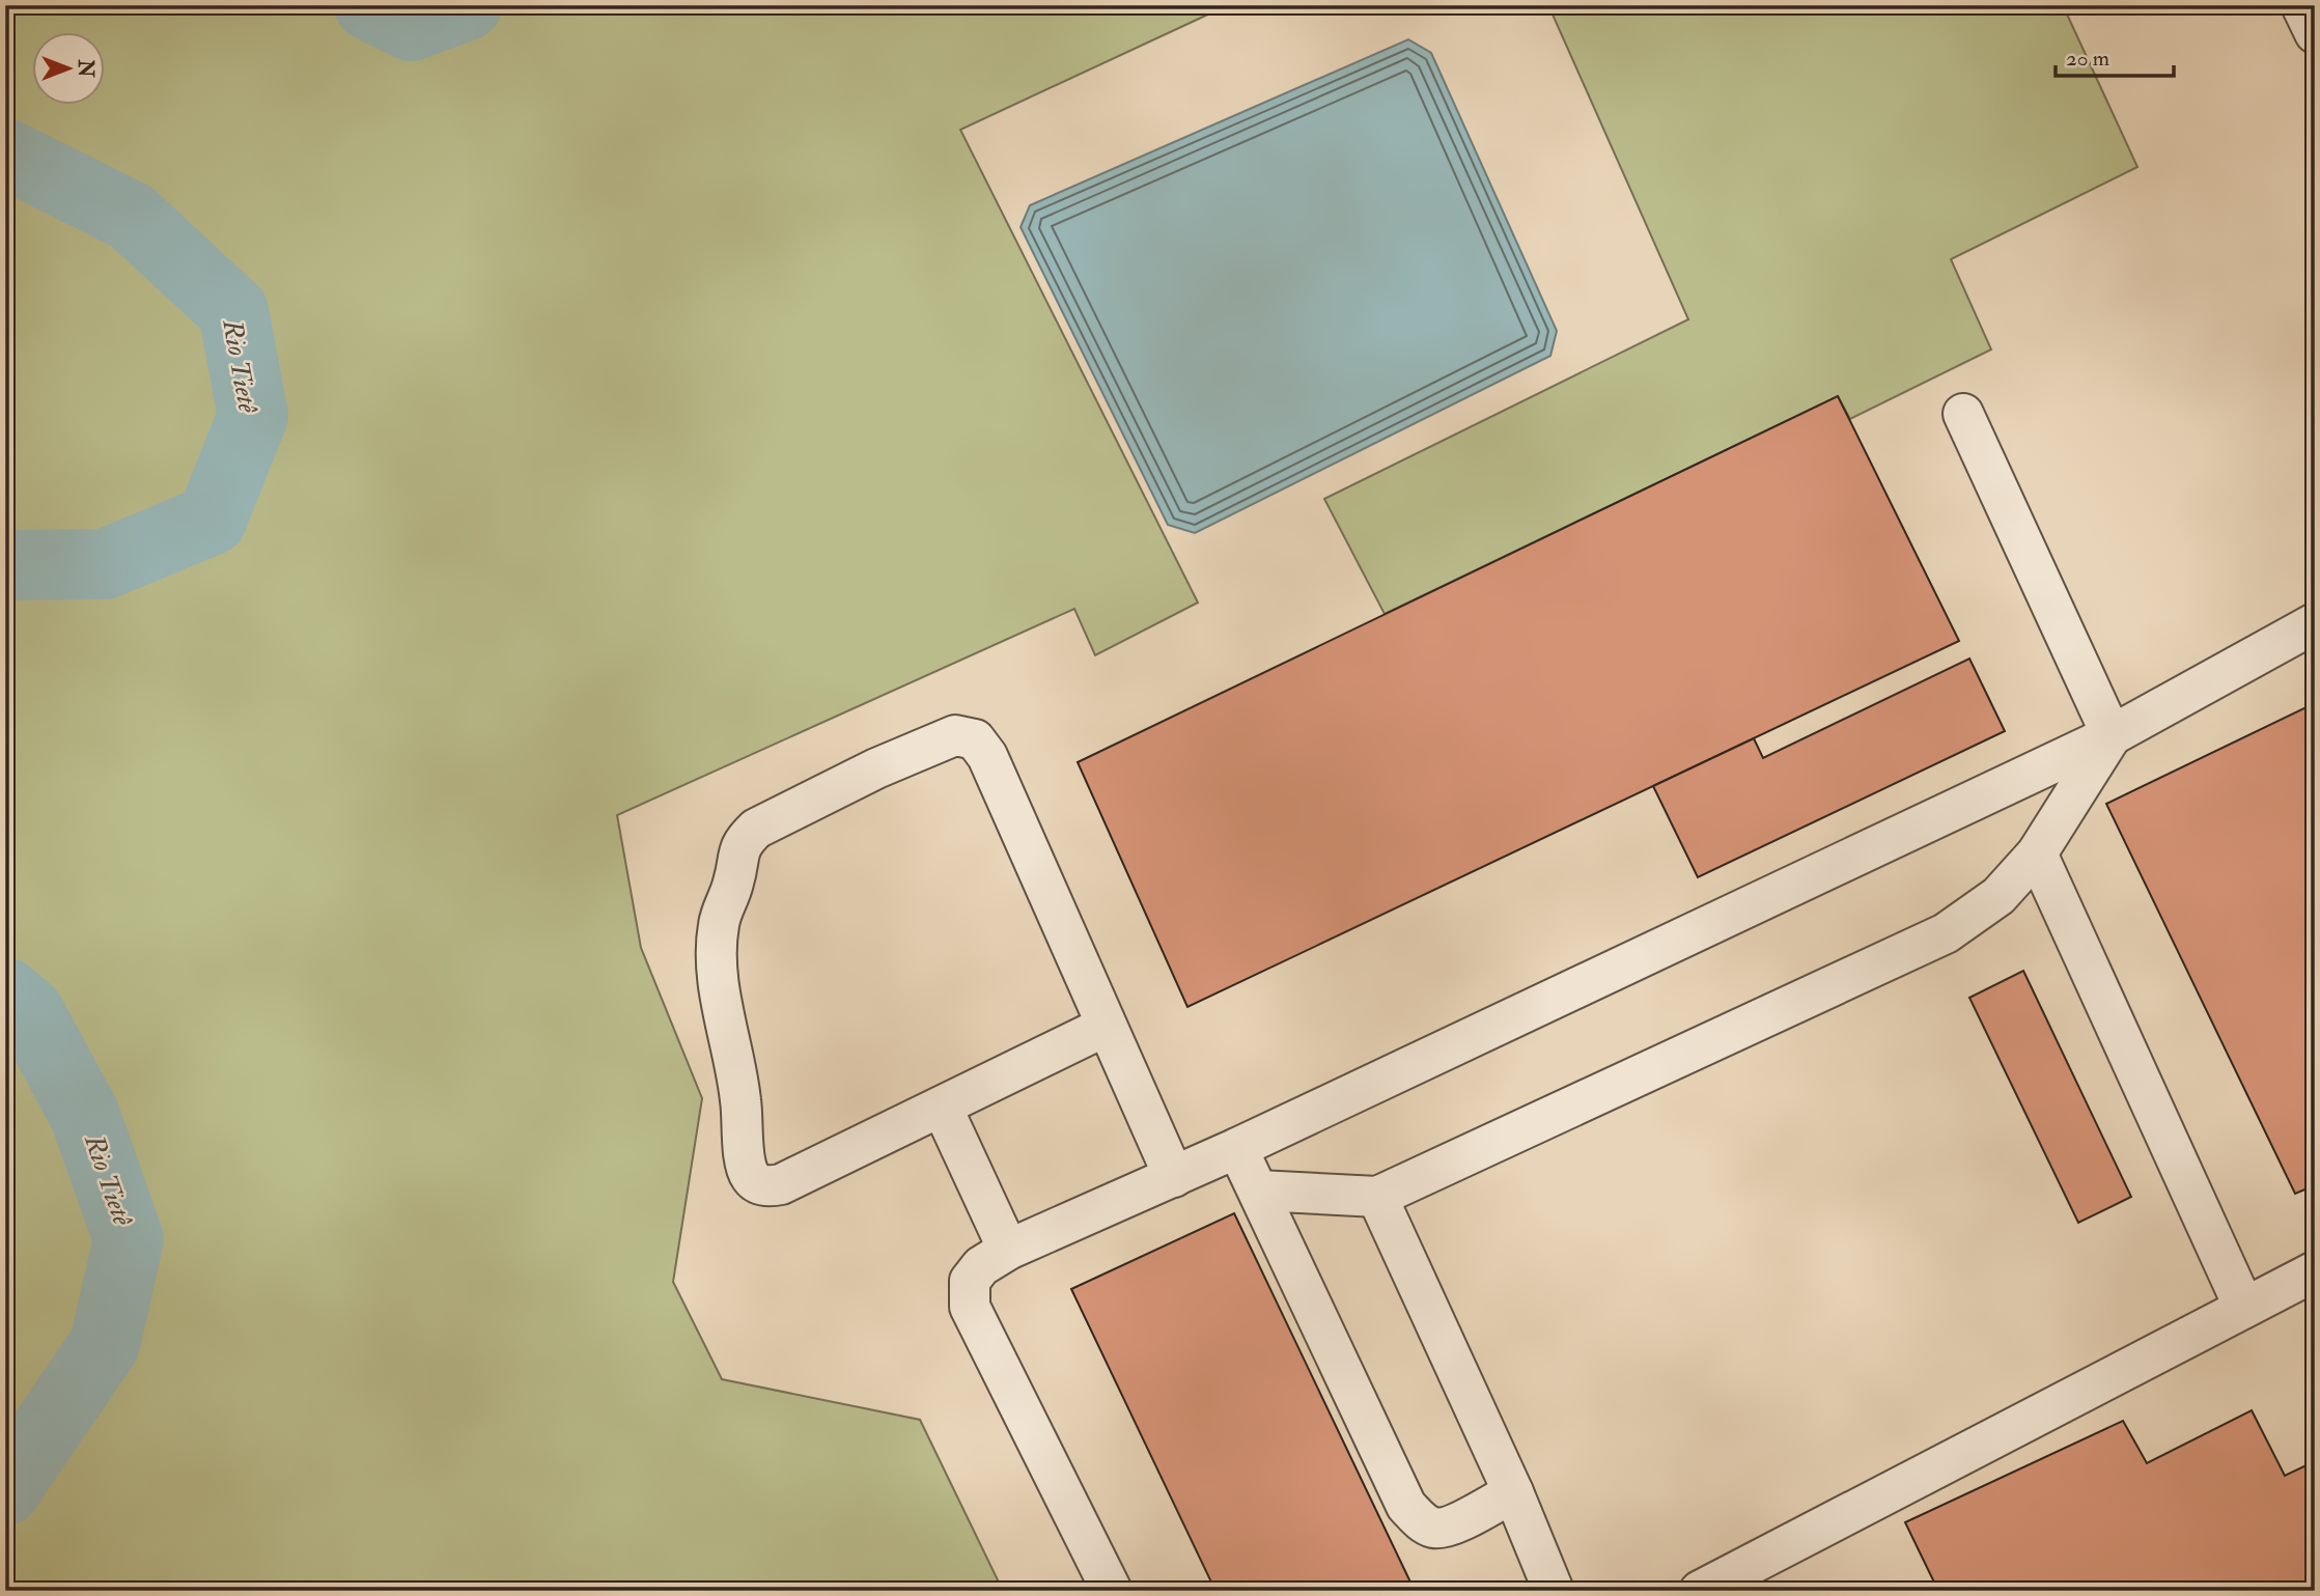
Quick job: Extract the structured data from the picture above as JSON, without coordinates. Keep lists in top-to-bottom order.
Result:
{
  "water": ["Rio Tietê"],
  "scale_bar": "20 m",
  "north": "right"
}
